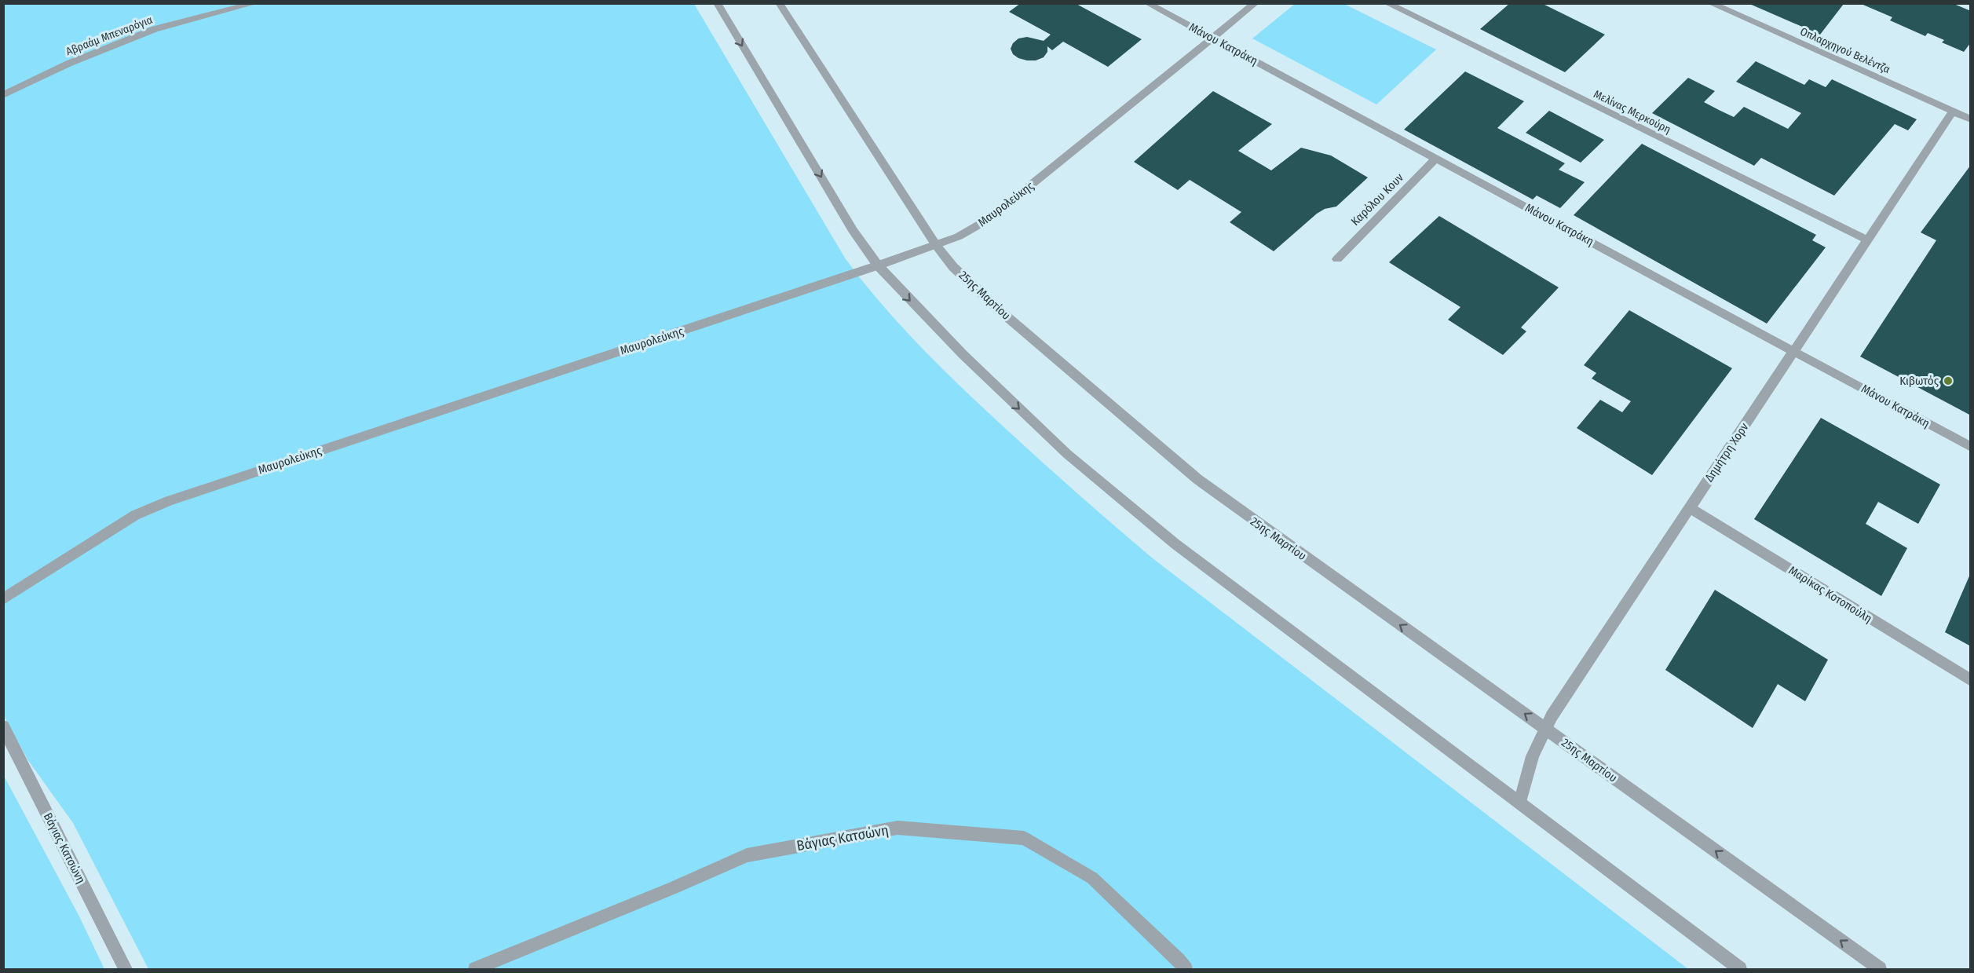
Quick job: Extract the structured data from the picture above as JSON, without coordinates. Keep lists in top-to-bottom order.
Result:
{
  "streets": {
    "street": [
      "Αβραάμ Μπεναρόγια",
      "Μάνου Κατράκη",
      "Οπλαρχηγού Βελέντζα",
      "Μελίνας Μερκούρη",
      "Καρόλου Κουν",
      "Μαυρολεύκης",
      "25ης Μαρτίου",
      "Δημήτρη Χορν",
      "Μαρίκας Κοτοπούλη",
      "Βάγιας Κατσώνη"
    ]
  },
  "crossings": [
    ["Μάνου Κατράκη", "Καρόλου Κουν"],
    ["Μάνου Κατράκη", "Μαυρολεύκης"],
    ["Μάνου Κατράκη", "Δημήτρη Χορν"],
    ["Οπλαρχηγού Βελέντζα", "Δημήτρη Χορν"],
    ["Μελίνας Μερκούρη", "Δημήτρη Χορν"],
    ["Μαυρολεύκης", "25ης Μαρτίου"],
    ["25ης Μαρτίου", "Δημήτρη Χορν"],
    ["Δημήτρη Χορν", "Μαρίκας Κοτοπούλη"]
  ],
  "places": ["Κιβωτός"]
}
